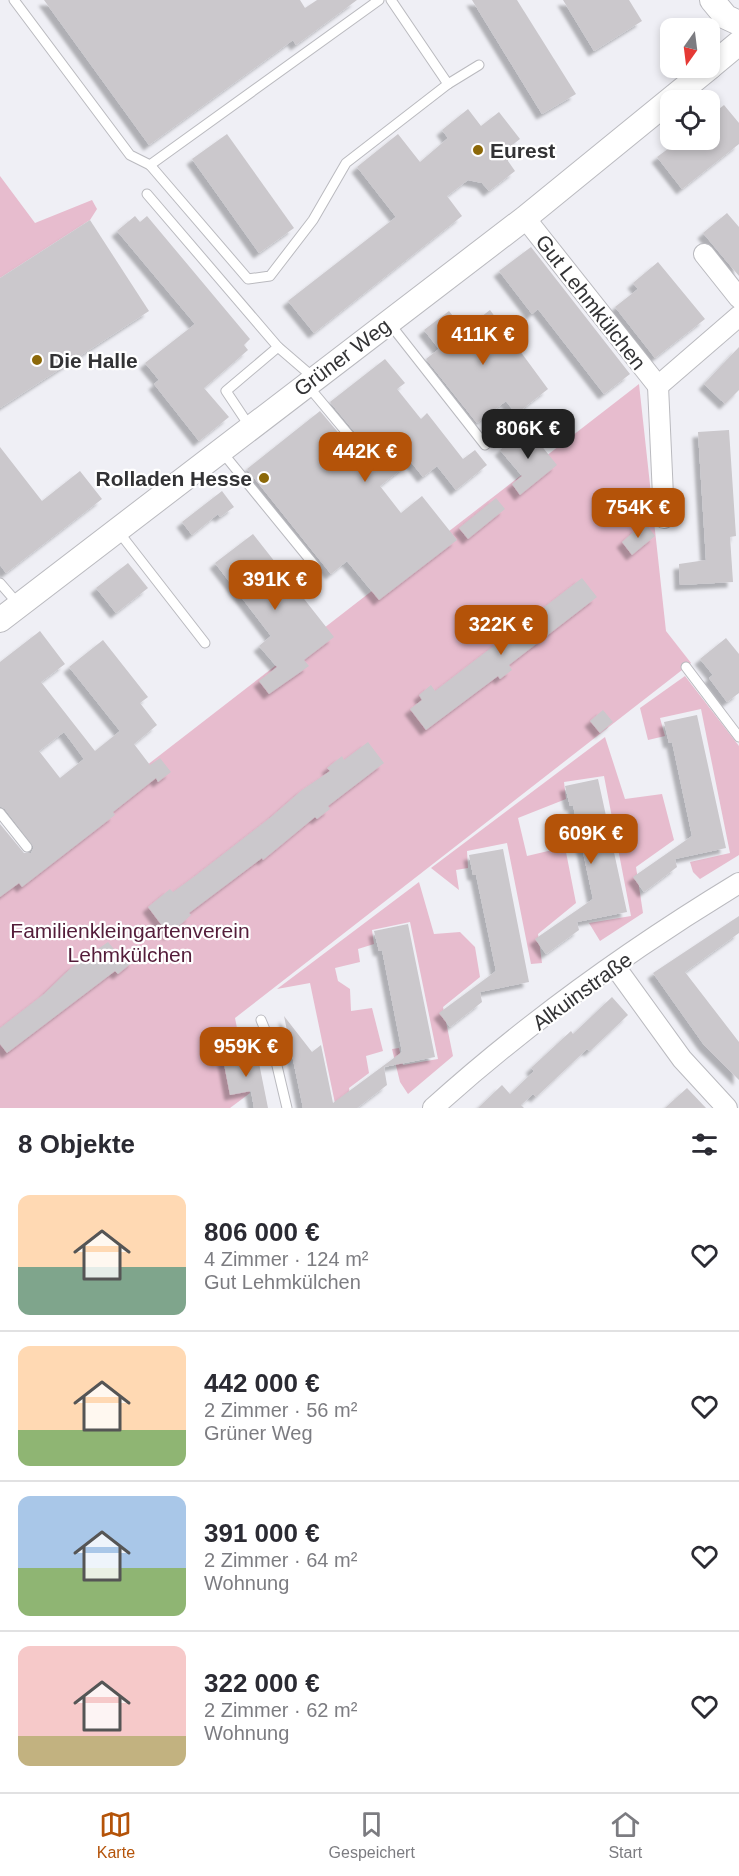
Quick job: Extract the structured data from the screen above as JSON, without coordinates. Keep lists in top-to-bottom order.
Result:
{
  "streets": {
    "street": ["Gut Lehmkülchen", "Grüner Weg", "Alkuinstraße"]
  },
  "crossings": [
    ["Gut Lehmkülchen", "Grüner Weg"]
  ],
  "parks": ["Familienkleingartenverein Lehmkülchen"],
  "places": ["Eurest", "Die Halle", "Rolladen Hesse"],
  "north": "bottom",
  "page": {
    "price": [
      "411K €",
      "806K €",
      "442K €",
      "754K €",
      "391K €",
      "322K €",
      "609K €",
      "959K €"
    ],
    "heading": "8 Objekte",
    "list": [
      {
        "name": "806 000 €",
        "note": "4 Zimmer · 124 m² · Gut Lehmkülchen"
      },
      {
        "name": "442 000 €",
        "note": "2 Zimmer · 56 m² · Grüner Weg"
      },
      {
        "name": "391 000 €",
        "note": "2 Zimmer · 64 m² · Wohnung"
      },
      {
        "name": "322 000 €",
        "note": "2 Zimmer · 62 m² · Wohnung"
      }
    ],
    "tabs": ["Karte", "Gespeichert", "Start"]
  }
}
